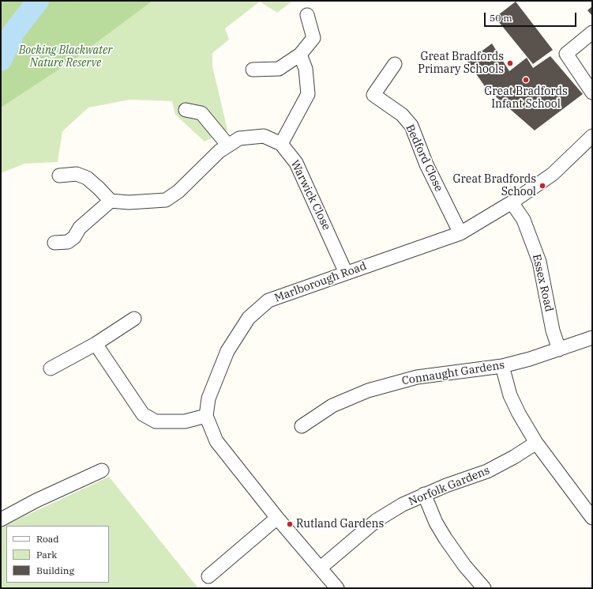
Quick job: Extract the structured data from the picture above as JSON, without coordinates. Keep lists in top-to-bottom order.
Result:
{
  "streets": {
    "street": [
      "Bedford Close",
      "Warwick Close",
      "Marlborough Road",
      "Essex Road",
      "Connaught Gardens",
      "Norfolk Gardens"
    ]
  },
  "crossings": [
    ["Bedford Close", "Marlborough Road"],
    ["Warwick Close", "Marlborough Road"],
    ["Marlborough Road", "Essex Road"],
    ["Marlborough Road", "Norfolk Gardens"],
    ["Essex Road", "Connaught Gardens"]
  ],
  "parks": ["Bocking Blackwater Nature Reserve"],
  "places": [
    "Great Bradfords Primary Schools",
    "Great Bradfords Infant School",
    "Great Bradfords School",
    "Rutland Gardens"
  ],
  "legend": ["Road", "Park", "Building"],
  "scale_bar": "50 m"
}
